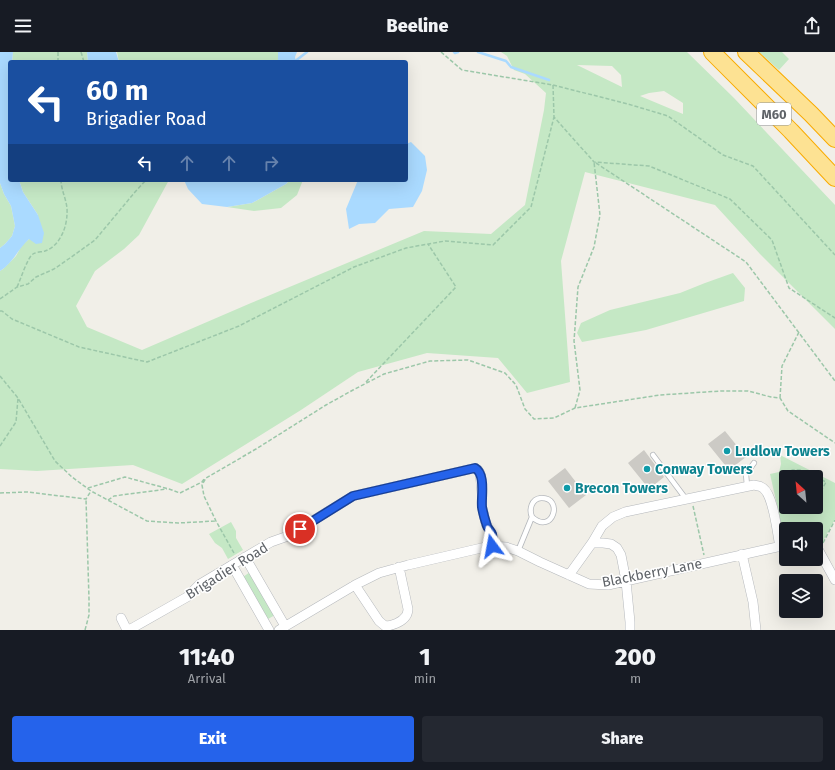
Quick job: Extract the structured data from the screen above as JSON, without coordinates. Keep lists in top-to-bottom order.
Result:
{
  "streets": {
    "highway": ["M60"],
    "street": ["Brigadier Road", "Blackberry Lane"]
  },
  "crossings": [
    ["Brigadier Road", "Blackberry Lane"]
  ],
  "places": ["Ludlow Towers", "Conway Towers", "Brecon Towers"],
  "north": "top left",
  "page": {
    "header": "Beeline",
    "turn": ["60 m", "Brigadier Road"],
    "eta": [
      "11:40",
      "Arrival",
      "1",
      "min",
      "200",
      "m"
    ],
    "buttons": ["Exit", "Share"]
  }
}
